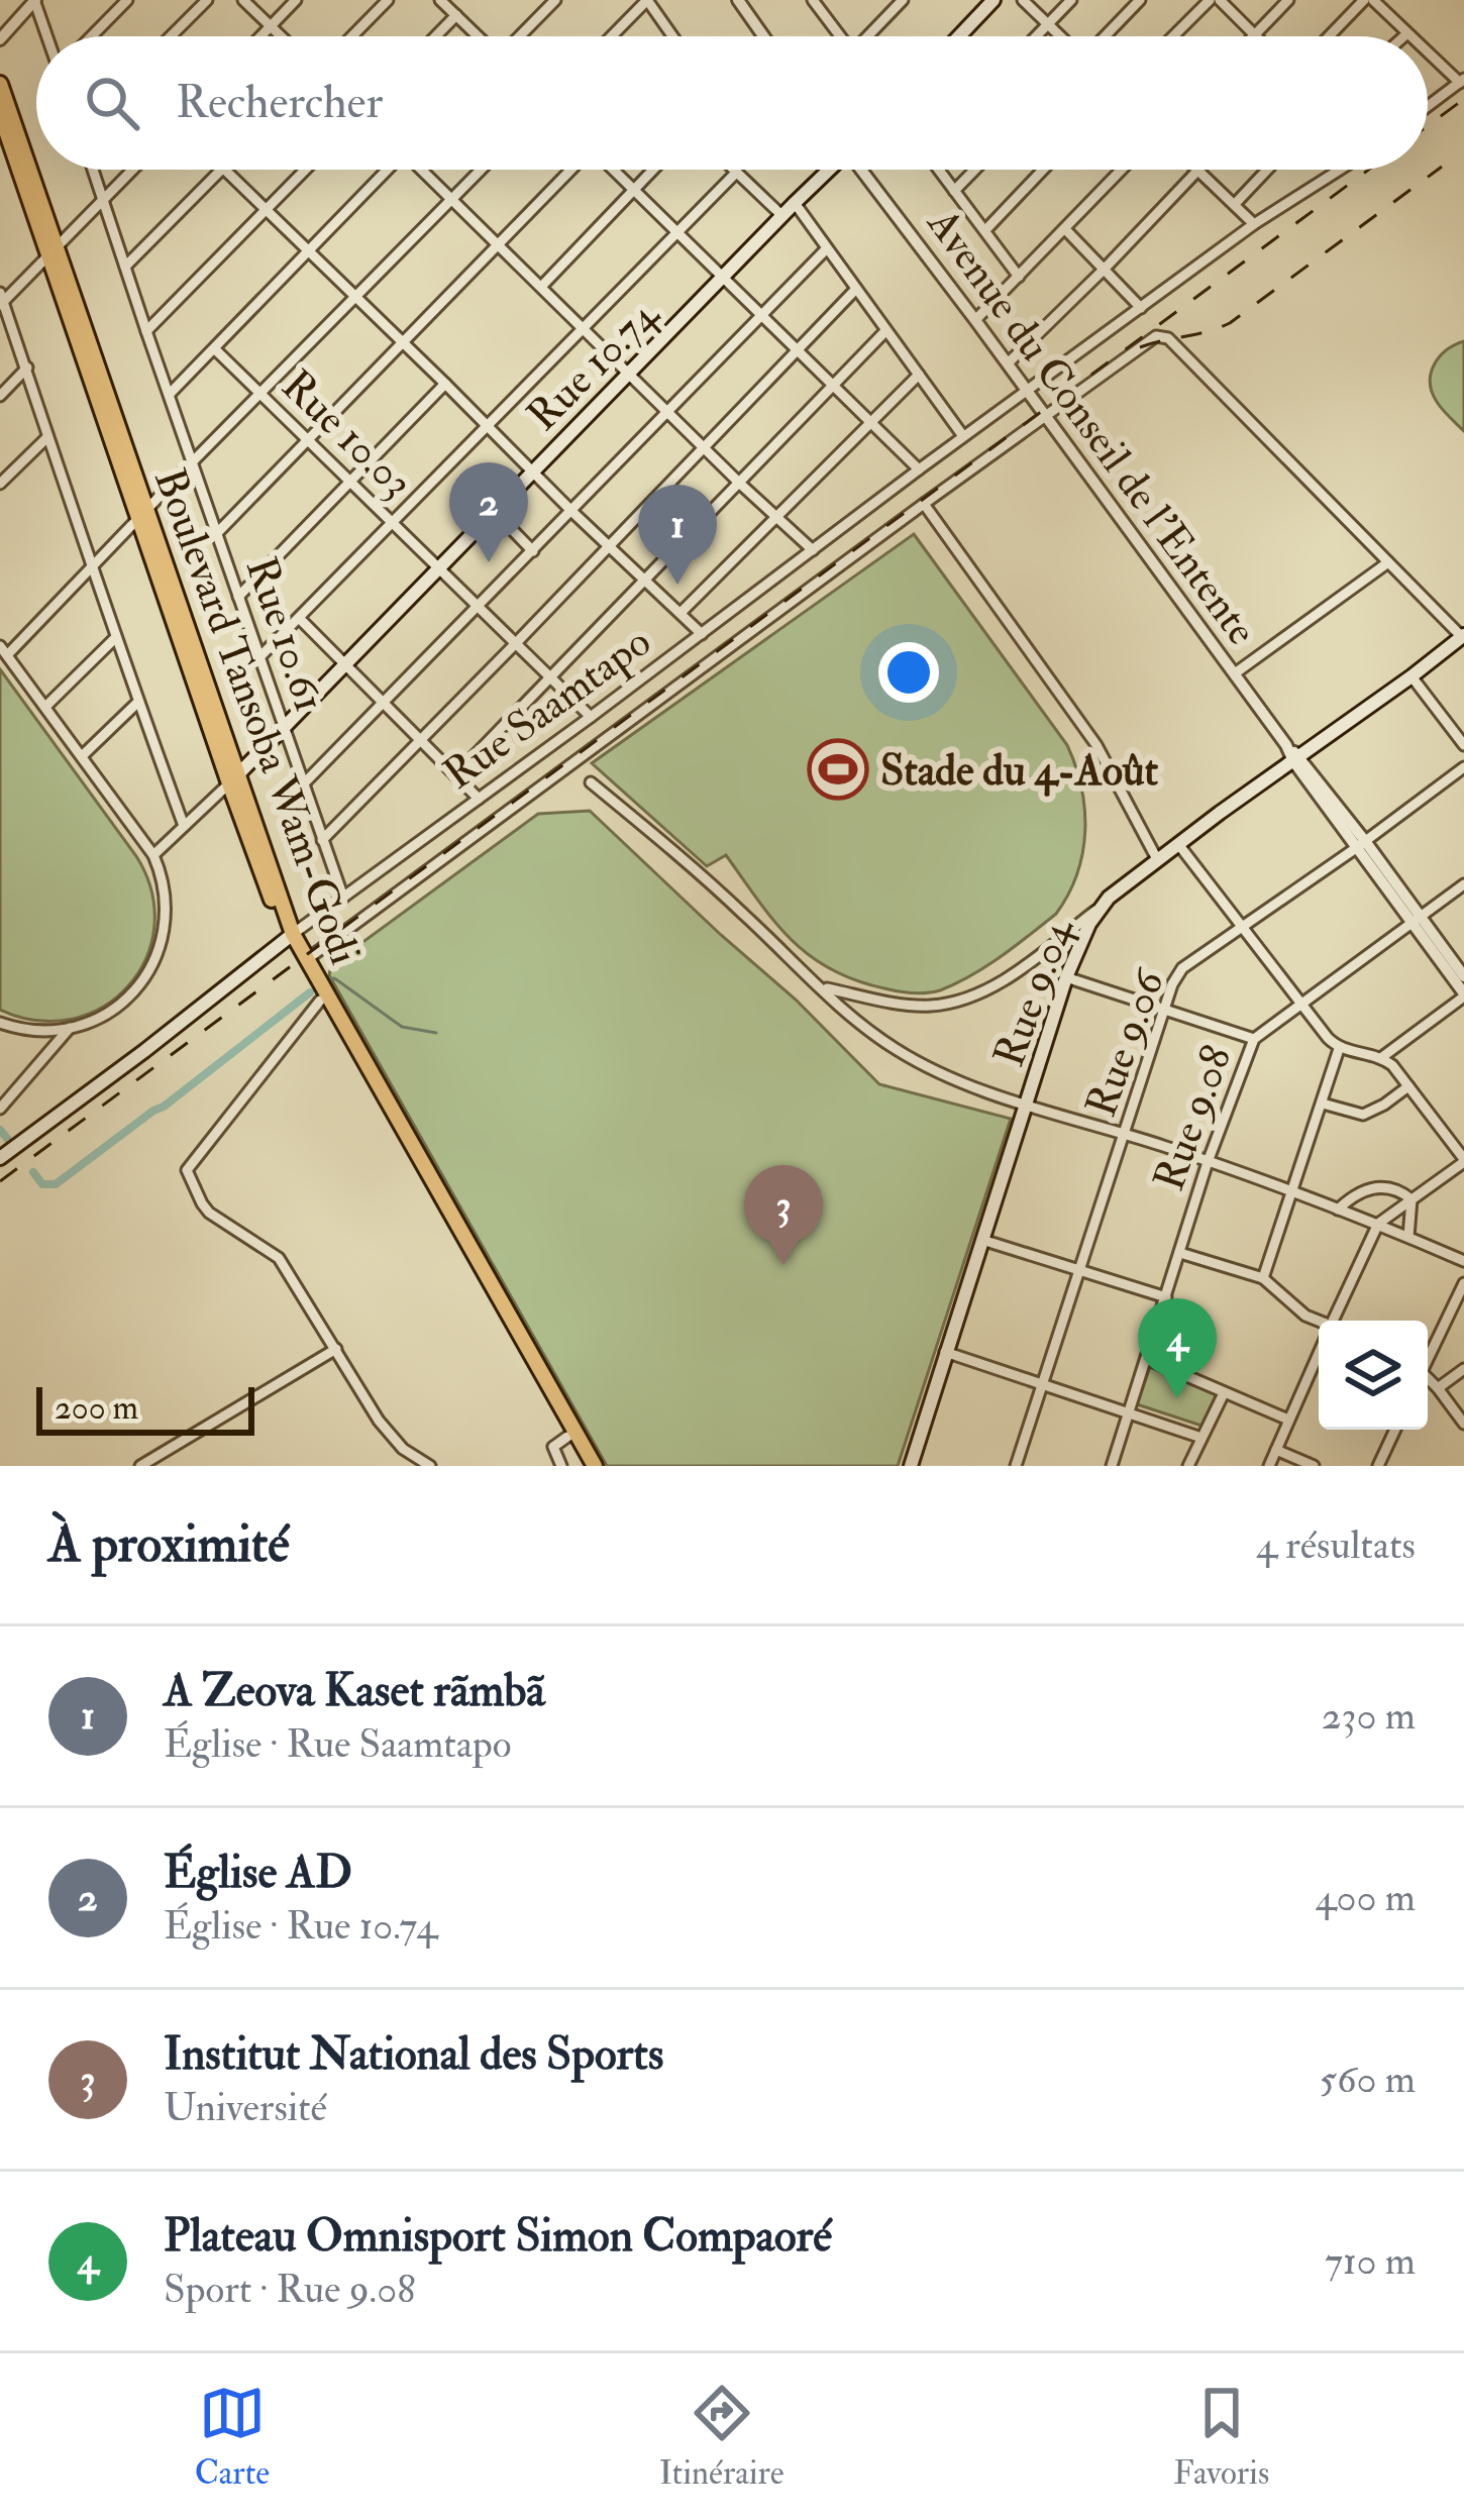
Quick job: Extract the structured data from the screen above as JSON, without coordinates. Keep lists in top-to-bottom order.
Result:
{
  "streets": {
    "main road": [
      "Rue 10.74",
      "Rue Saamtapo",
      "Boulevard Tansoba Wam-Godi",
      "Rue 9.04"
    ],
    "street": [
      "Avenue du Conseil de l'Entente",
      "Rue 10.03",
      "Rue 10.61",
      "Rue 9.06",
      "Rue 9.08"
    ]
  },
  "crossings": [
    ["Rue 10.74", "Rue 10.03"],
    ["Rue 10.74", "Rue 10.61"],
    ["Rue 10.74", "Boulevard Tansoba Wam-Godi"],
    ["Avenue du Conseil de l'Entente", "Rue Saamtapo"],
    ["Avenue du Conseil de l'Entente", "Rue 9.04"],
    ["Avenue du Conseil de l'Entente", "Rue 9.06"],
    ["Avenue du Conseil de l'Entente", "Rue 9.08"],
    ["Rue 10.03", "Rue Saamtapo"],
    ["Rue 10.61", "Rue Saamtapo"],
    ["Rue Saamtapo", "Boulevard Tansoba Wam-Godi"]
  ],
  "places": {
    "sports": ["Stade du 4-Août"]
  },
  "scale_bar": "200 m",
  "page": {
    "search": "Rechercher",
    "pins": [
      "2",
      "1",
      "3",
      "4"
    ],
    "scale": "200 m",
    "heading": ["À proximité", "4 résultats"],
    "list": [
      {
        "mark": "1",
        "name": "A Zeova Kaset rãmbã",
        "note": "Église · Rue Saamtapo",
        "value": "230 m"
      },
      {
        "mark": "2",
        "name": "Église AD",
        "note": "Église · Rue 10.74",
        "value": "400 m"
      },
      {
        "mark": "3",
        "name": "Institut National des Sports",
        "note": "Université",
        "value": "560 m"
      },
      {
        "mark": "4",
        "name": "Plateau Omnisport Simon Compaoré",
        "note": "Sport · Rue 9.08",
        "value": "710 m"
      }
    ],
    "nav": ["Carte", "Itinéraire", "Favoris"]
  }
}
